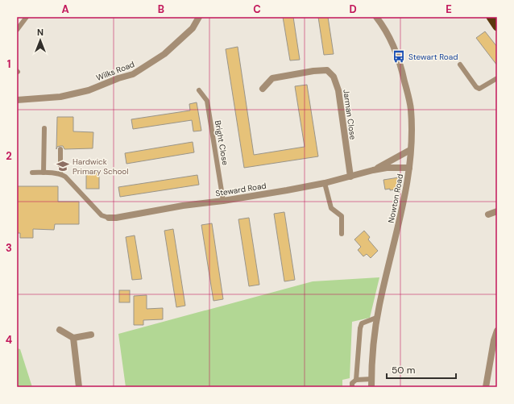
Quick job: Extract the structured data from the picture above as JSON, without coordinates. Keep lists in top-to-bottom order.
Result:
{
  "streets": {
    "street": [
      "Wilks Road",
      "Jarman Close",
      "Steward Road",
      "Nowton Road"
    ],
    "lane": ["Bright Close"]
  },
  "crossings": [
    ["Jarman Close", "Steward Road"],
    ["Bright Close", "Steward Road"],
    ["Steward Road", "Nowton Road"]
  ],
  "places": {
    "bus stop": ["Stewart Road"],
    "school or university": ["Hardwick Primary School"]
  },
  "scale_bar": "50 m",
  "north": "top",
  "grid": {
    "columns": [
      "A",
      "B",
      "C",
      "D",
      "E"
    ],
    "rows": [
      "1",
      "2",
      "3",
      "4"
    ]
  }
}
